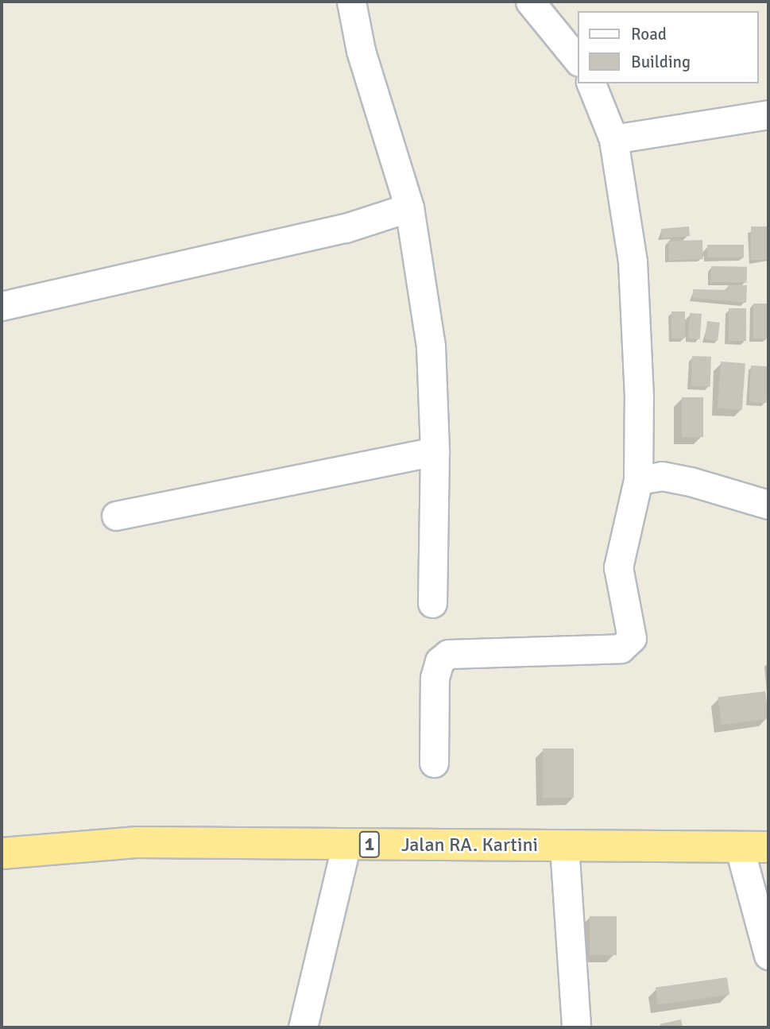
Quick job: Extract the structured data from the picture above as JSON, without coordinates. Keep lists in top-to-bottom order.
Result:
{
  "streets": {
    "highway": ["1", "Jalan RA. Kartini"]
  },
  "legend": ["Road", "Building"]
}
